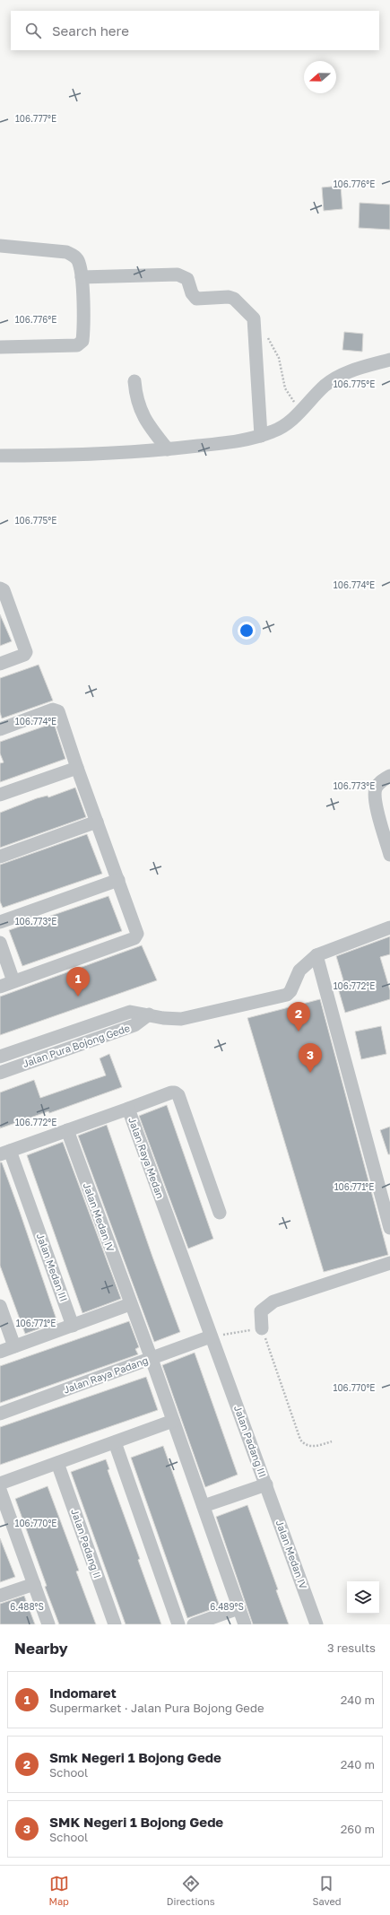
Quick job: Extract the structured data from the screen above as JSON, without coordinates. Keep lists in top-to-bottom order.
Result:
{
  "streets": {
    "street": [
      "Jalan Pura Bojong Gede",
      "Jalan Raya Medan",
      "Jalan Medan IV",
      "Jalan Medan III",
      "Jalan Raya Padang",
      "Jalan Padang III",
      "Jalan Padang II"
    ]
  },
  "crossings": [
    ["Jalan Raya Medan", "Jalan Medan IV"],
    ["Jalan Raya Medan", "Jalan Medan III"],
    ["Jalan Raya Medan", "Jalan Raya Padang"],
    ["Jalan Raya Medan", "Jalan Padang III"],
    ["Jalan Medan IV", "Jalan Raya Padang"],
    ["Jalan Medan IV", "Jalan Padang III"],
    ["Jalan Raya Padang", "Jalan Padang III"]
  ],
  "north": "left",
  "page": {
    "search": "Search here",
    "pins": ["1", "2", "3"],
    "heading": ["Nearby", "3 results"],
    "list": [
      {
        "mark": "1",
        "name": "Indomaret",
        "note": "Supermarket · Jalan Pura Bojong Gede",
        "value": "240 m"
      },
      {
        "mark": "2",
        "name": "Smk Negeri 1 Bojong Gede",
        "note": "School",
        "value": "240 m"
      },
      {
        "mark": "3",
        "name": "SMK Negeri 1 Bojong Gede",
        "note": "School",
        "value": "260 m"
      }
    ],
    "nav": ["Map", "Directions", "Saved"]
  },
  "coordinates": [
    "106.777°E",
    "106.776°E",
    "106.775°E",
    "106.774°E",
    "106.773°E",
    "106.772°E",
    "106.771°E",
    "106.770°E",
    "6.488°S",
    "6.489°S"
  ]
}
